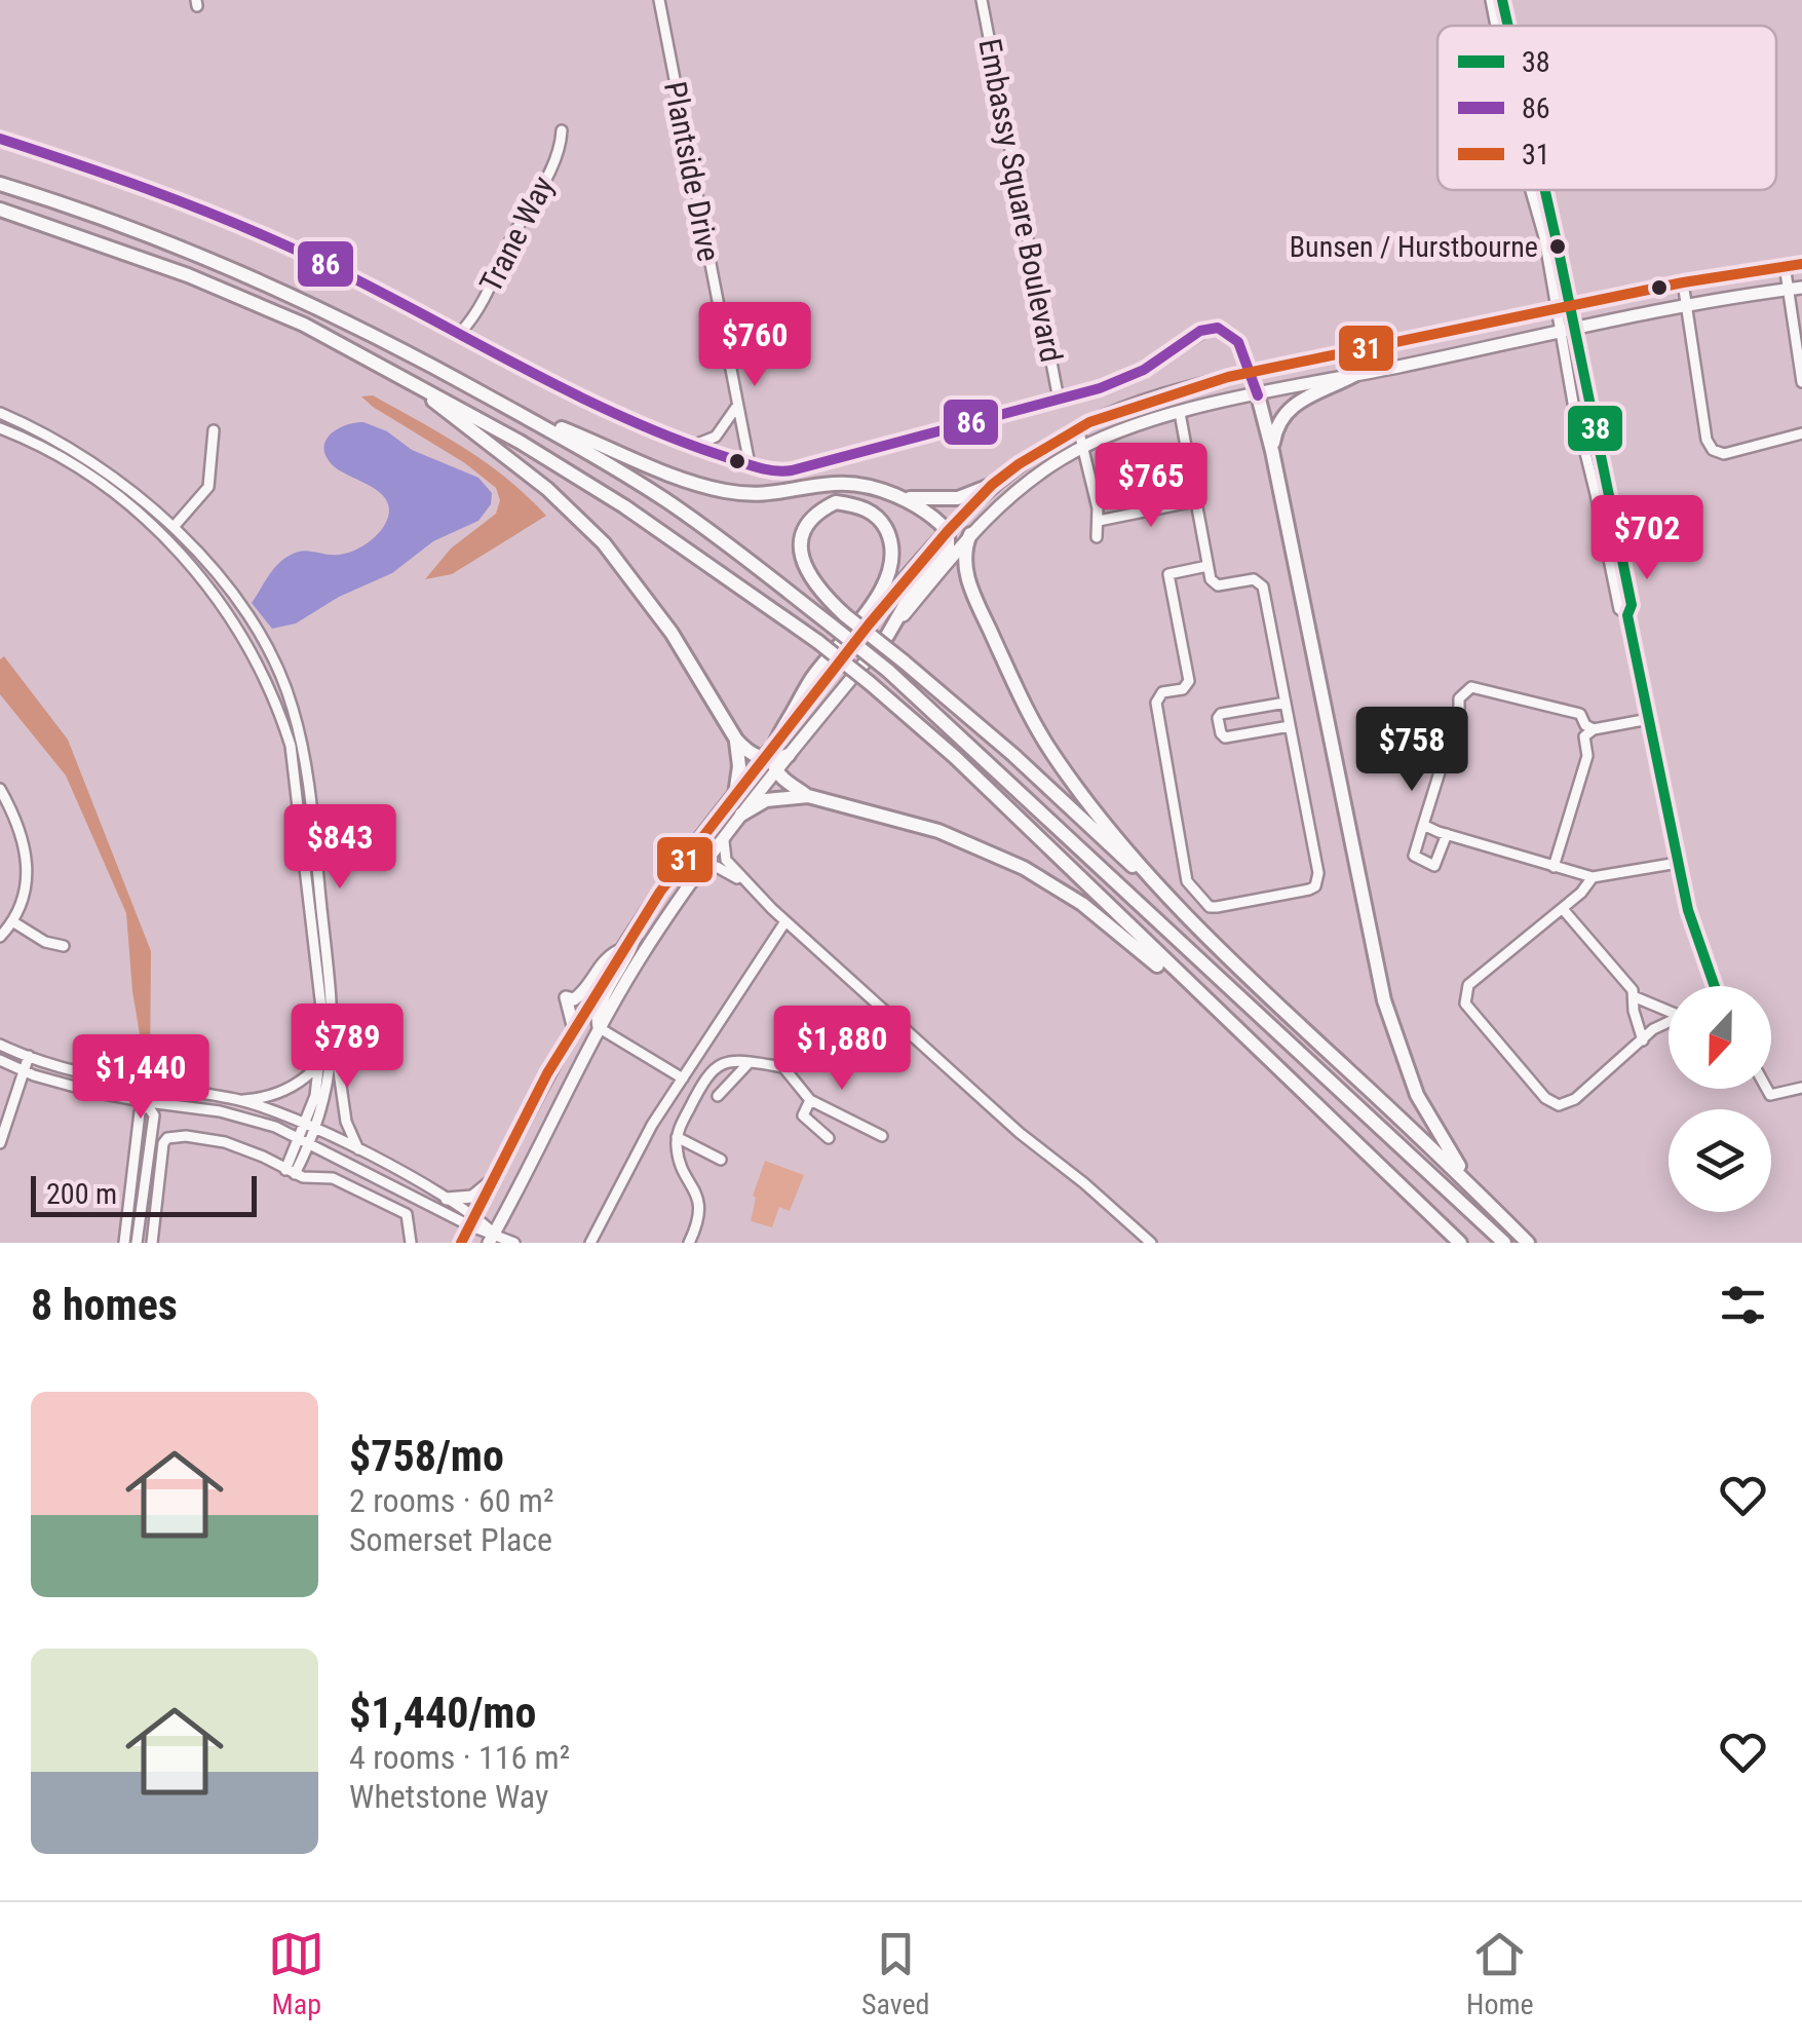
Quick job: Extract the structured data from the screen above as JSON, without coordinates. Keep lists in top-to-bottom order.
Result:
{
  "streets": {
    "street": ["Plantside Drive", "Embassy Square Boulevard", "Trane Way"]
  },
  "places": ["Bunsen / Hurstbourne"],
  "lines": ["transit line 38", "transit line 86", "transit line 31"],
  "legend": ["38", "86", "31"],
  "scale_bar": "200 m",
  "north": "bottom",
  "page": {
    "price": [
      "$760",
      "$765",
      "$702",
      "$758",
      "$843",
      "$789",
      "$1,880",
      "$1,440"
    ],
    "scale": "200 m",
    "heading": "8 homes",
    "list": [
      {
        "name": "$758/mo",
        "note": "2 rooms · 60 m² · Somerset Place"
      },
      {
        "name": "$1,440/mo",
        "note": "4 rooms · 116 m² · Whetstone Way"
      }
    ],
    "tabs": ["Map", "Saved", "Home"]
  }
}
